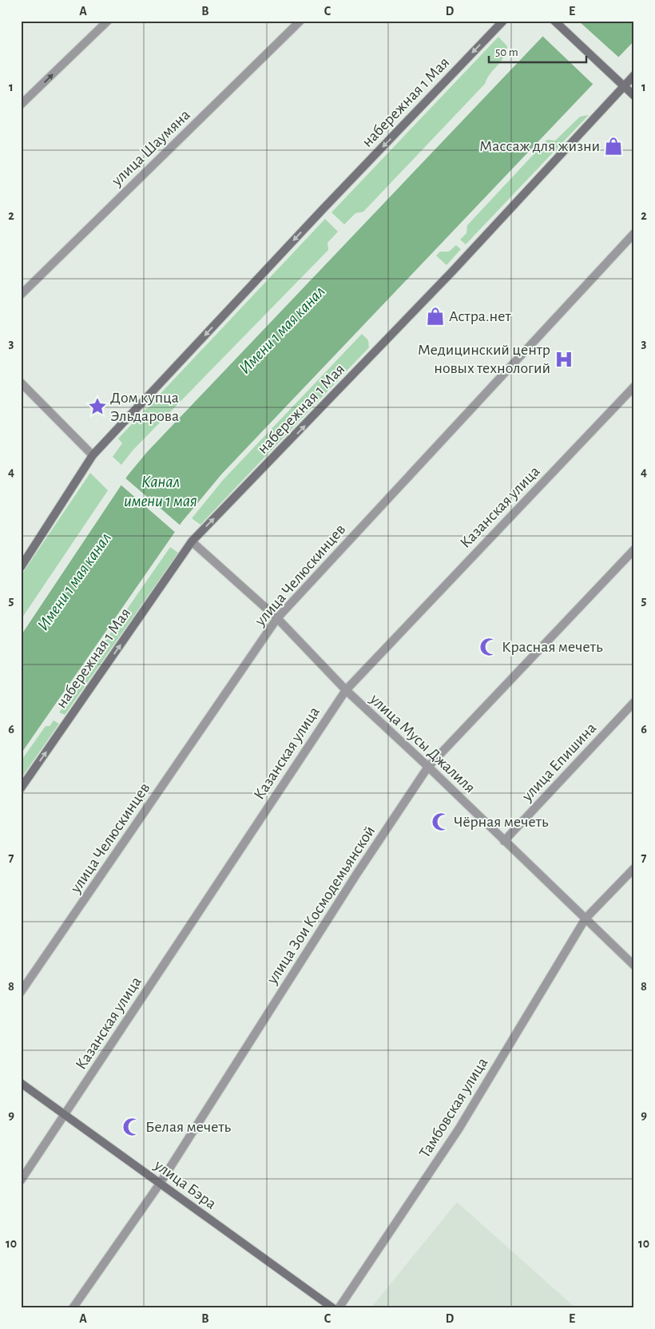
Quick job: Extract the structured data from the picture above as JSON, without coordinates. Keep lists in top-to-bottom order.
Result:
{
  "streets": {
    "main road": ["набережная 1 Мая", "улица Бэра"],
    "street": [
      "улица Шаумяна",
      "Казанская улица",
      "улица Челюскинцев",
      "улица Мусы Джалиля",
      "улица Епишина",
      "улица Зои Космодемьянской",
      "Тамбовская улица"
    ]
  },
  "crossings": [
    ["набережная 1 Мая", "улица Мусы Джалиля"],
    ["Казанская улица", "улица Мусы Джалиля"],
    ["Казанская улица", "улица Бэра"],
    ["улица Челюскинцев", "улица Мусы Джалиля"],
    ["улица Мусы Джалиля", "улица Епишина"],
    ["улица Мусы Джалиля", "улица Зои Космодемьянской"],
    ["улица Мусы Джалиля", "Тамбовская улица"],
    ["улица Зои Космодемьянской", "улица Бэра"]
  ],
  "water": ["Имени 1 мая канал", "Канал имени 1 мая"],
  "places": {
    "shop": ["Массаж для жизни", "Астра.нет"],
    "hospital": ["Медицинский центр новых технологий"],
    "place": ["Дом купца Эльдарова"],
    "mosque": ["Красная мечеть", "Чёрная мечеть", "Белая мечеть"]
  },
  "scale_bar": "50 m",
  "grid": {
    "columns": [
      "A",
      "B",
      "C",
      "D",
      "E"
    ],
    "rows": [
      "1",
      "2",
      "3",
      "4",
      "5",
      "6",
      "7",
      "8",
      "9",
      "10"
    ]
  }
}
